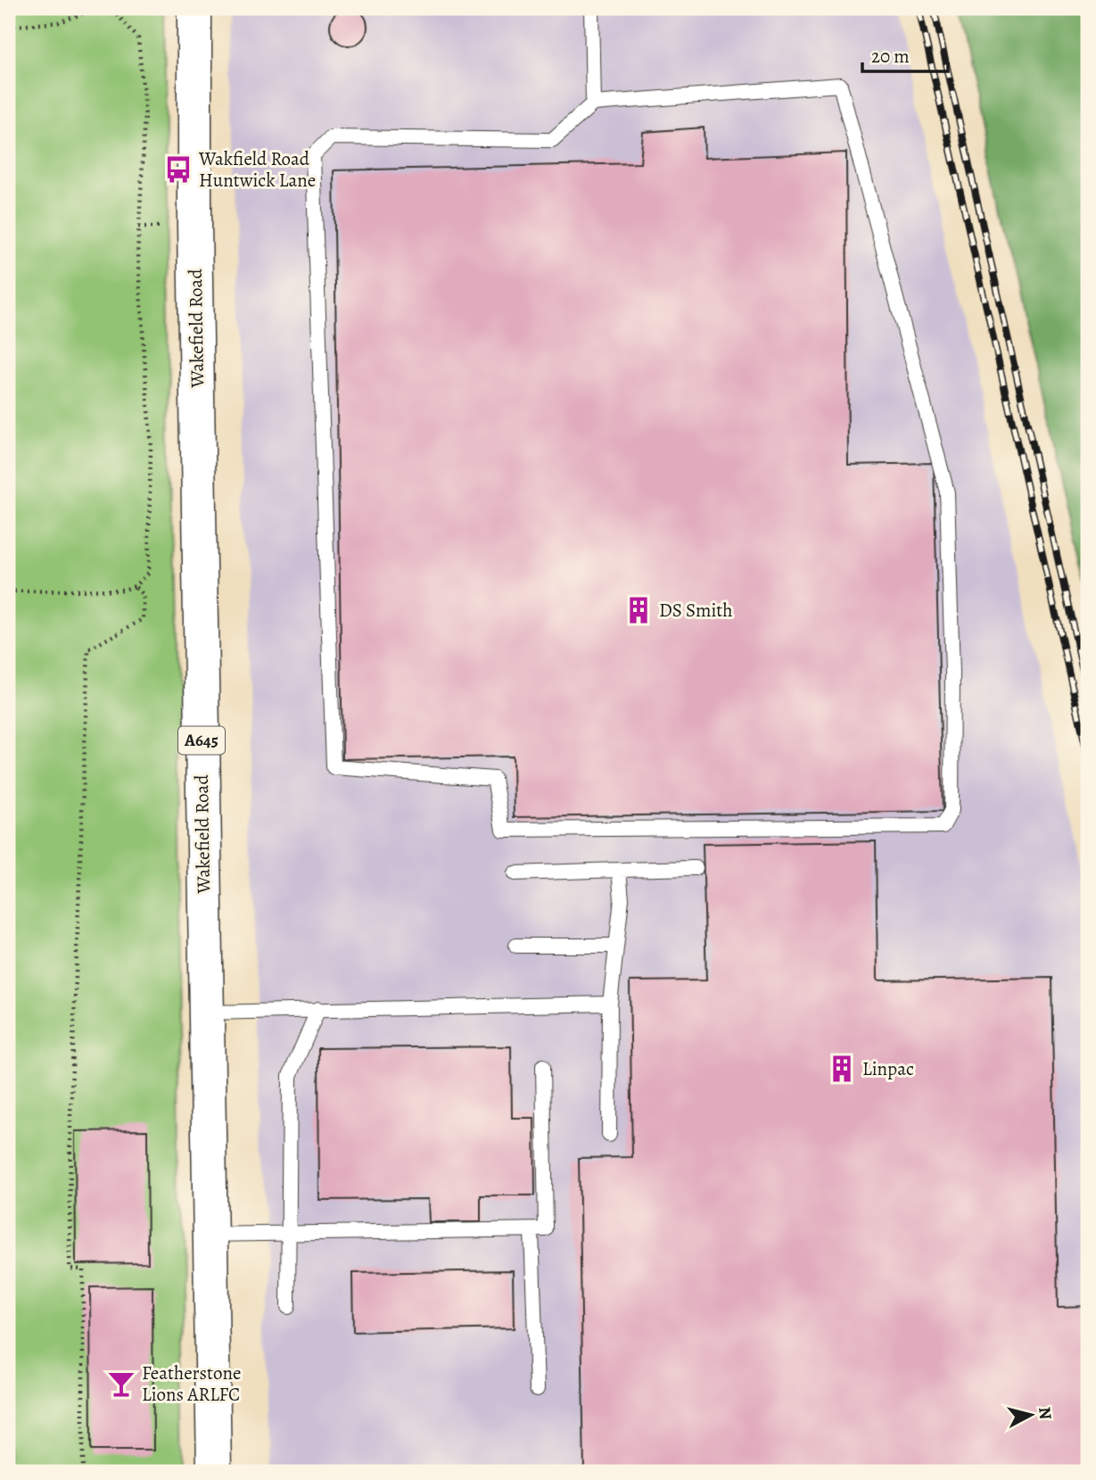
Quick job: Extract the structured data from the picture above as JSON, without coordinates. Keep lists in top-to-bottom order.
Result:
{
  "streets": {
    "main road": ["Wakefield Road", "A645"]
  },
  "places": {
    "bus stop": ["Wakfield Road Huntwick Lane"],
    "building": ["DS Smith", "Linpac"],
    "bar": ["Featherstone Lions ARLFC"]
  },
  "scale_bar": "20 m",
  "north": "right"
}
